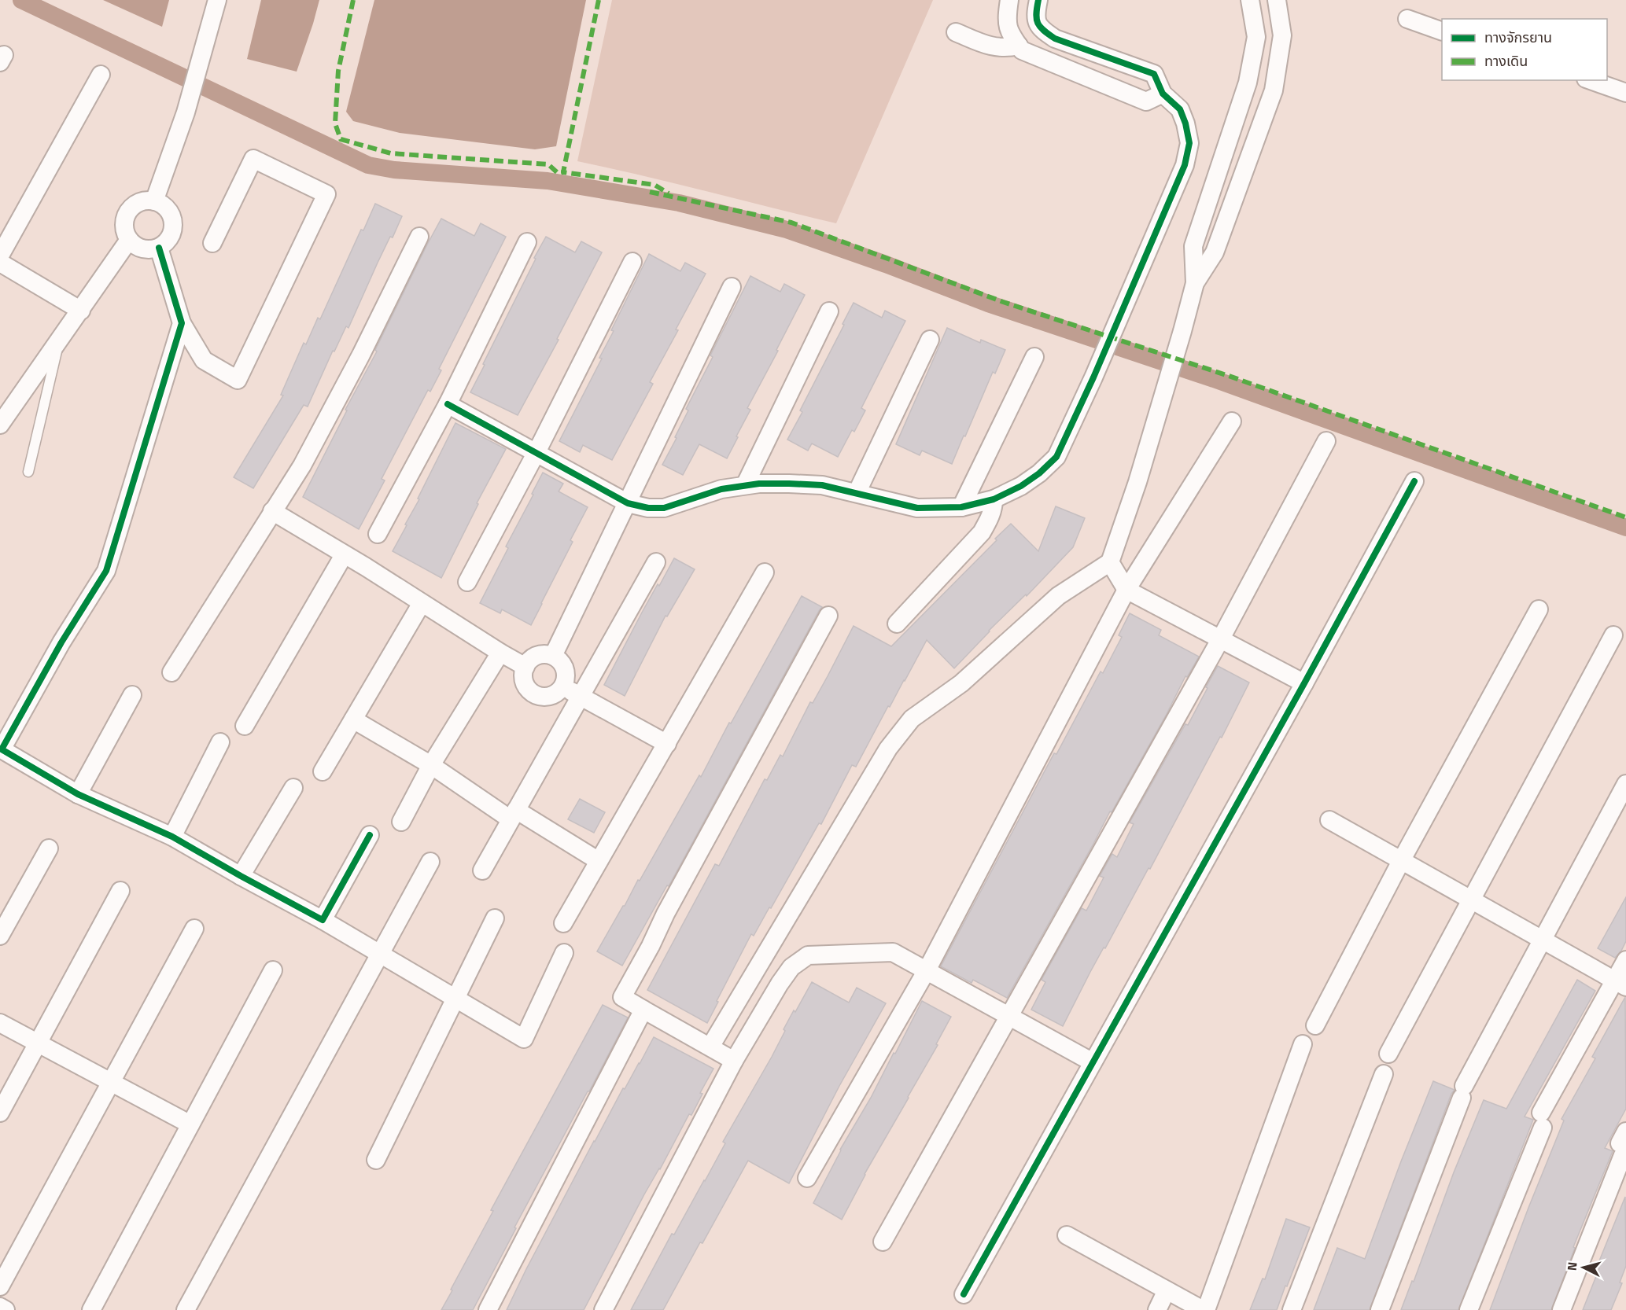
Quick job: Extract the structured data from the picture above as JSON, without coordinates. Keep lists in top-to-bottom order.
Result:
{
  "legend": ["ทางจักรยาน", "ทางเดิน"],
  "north": "left"
}
